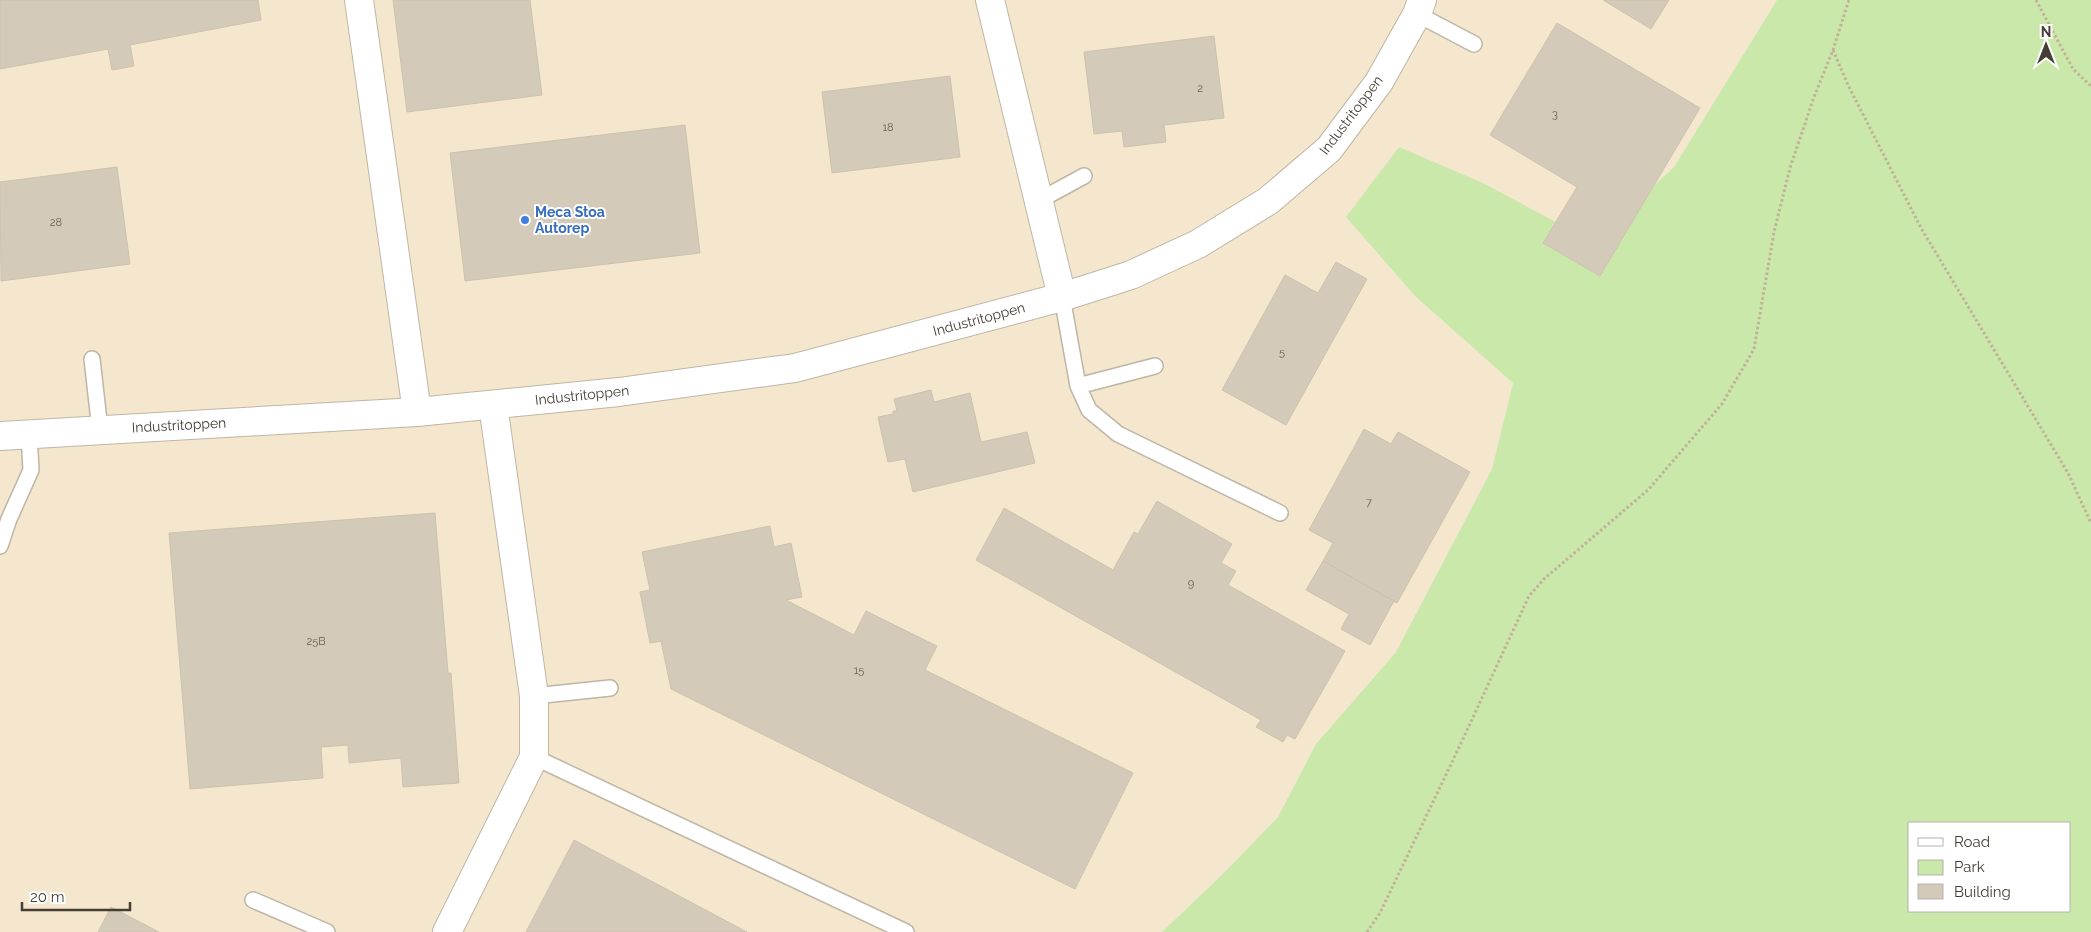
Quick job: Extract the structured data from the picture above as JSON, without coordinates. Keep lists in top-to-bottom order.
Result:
{
  "streets": {
    "street": ["Industritoppen"]
  },
  "places": ["Meca Stoa Autorep"],
  "house_numbers": [
    "2",
    "3",
    "18",
    "28",
    "5",
    "7",
    "9",
    "25B",
    "15"
  ],
  "legend": ["Road", "Park", "Building"],
  "scale_bar": "20 m",
  "north": "top"
}
